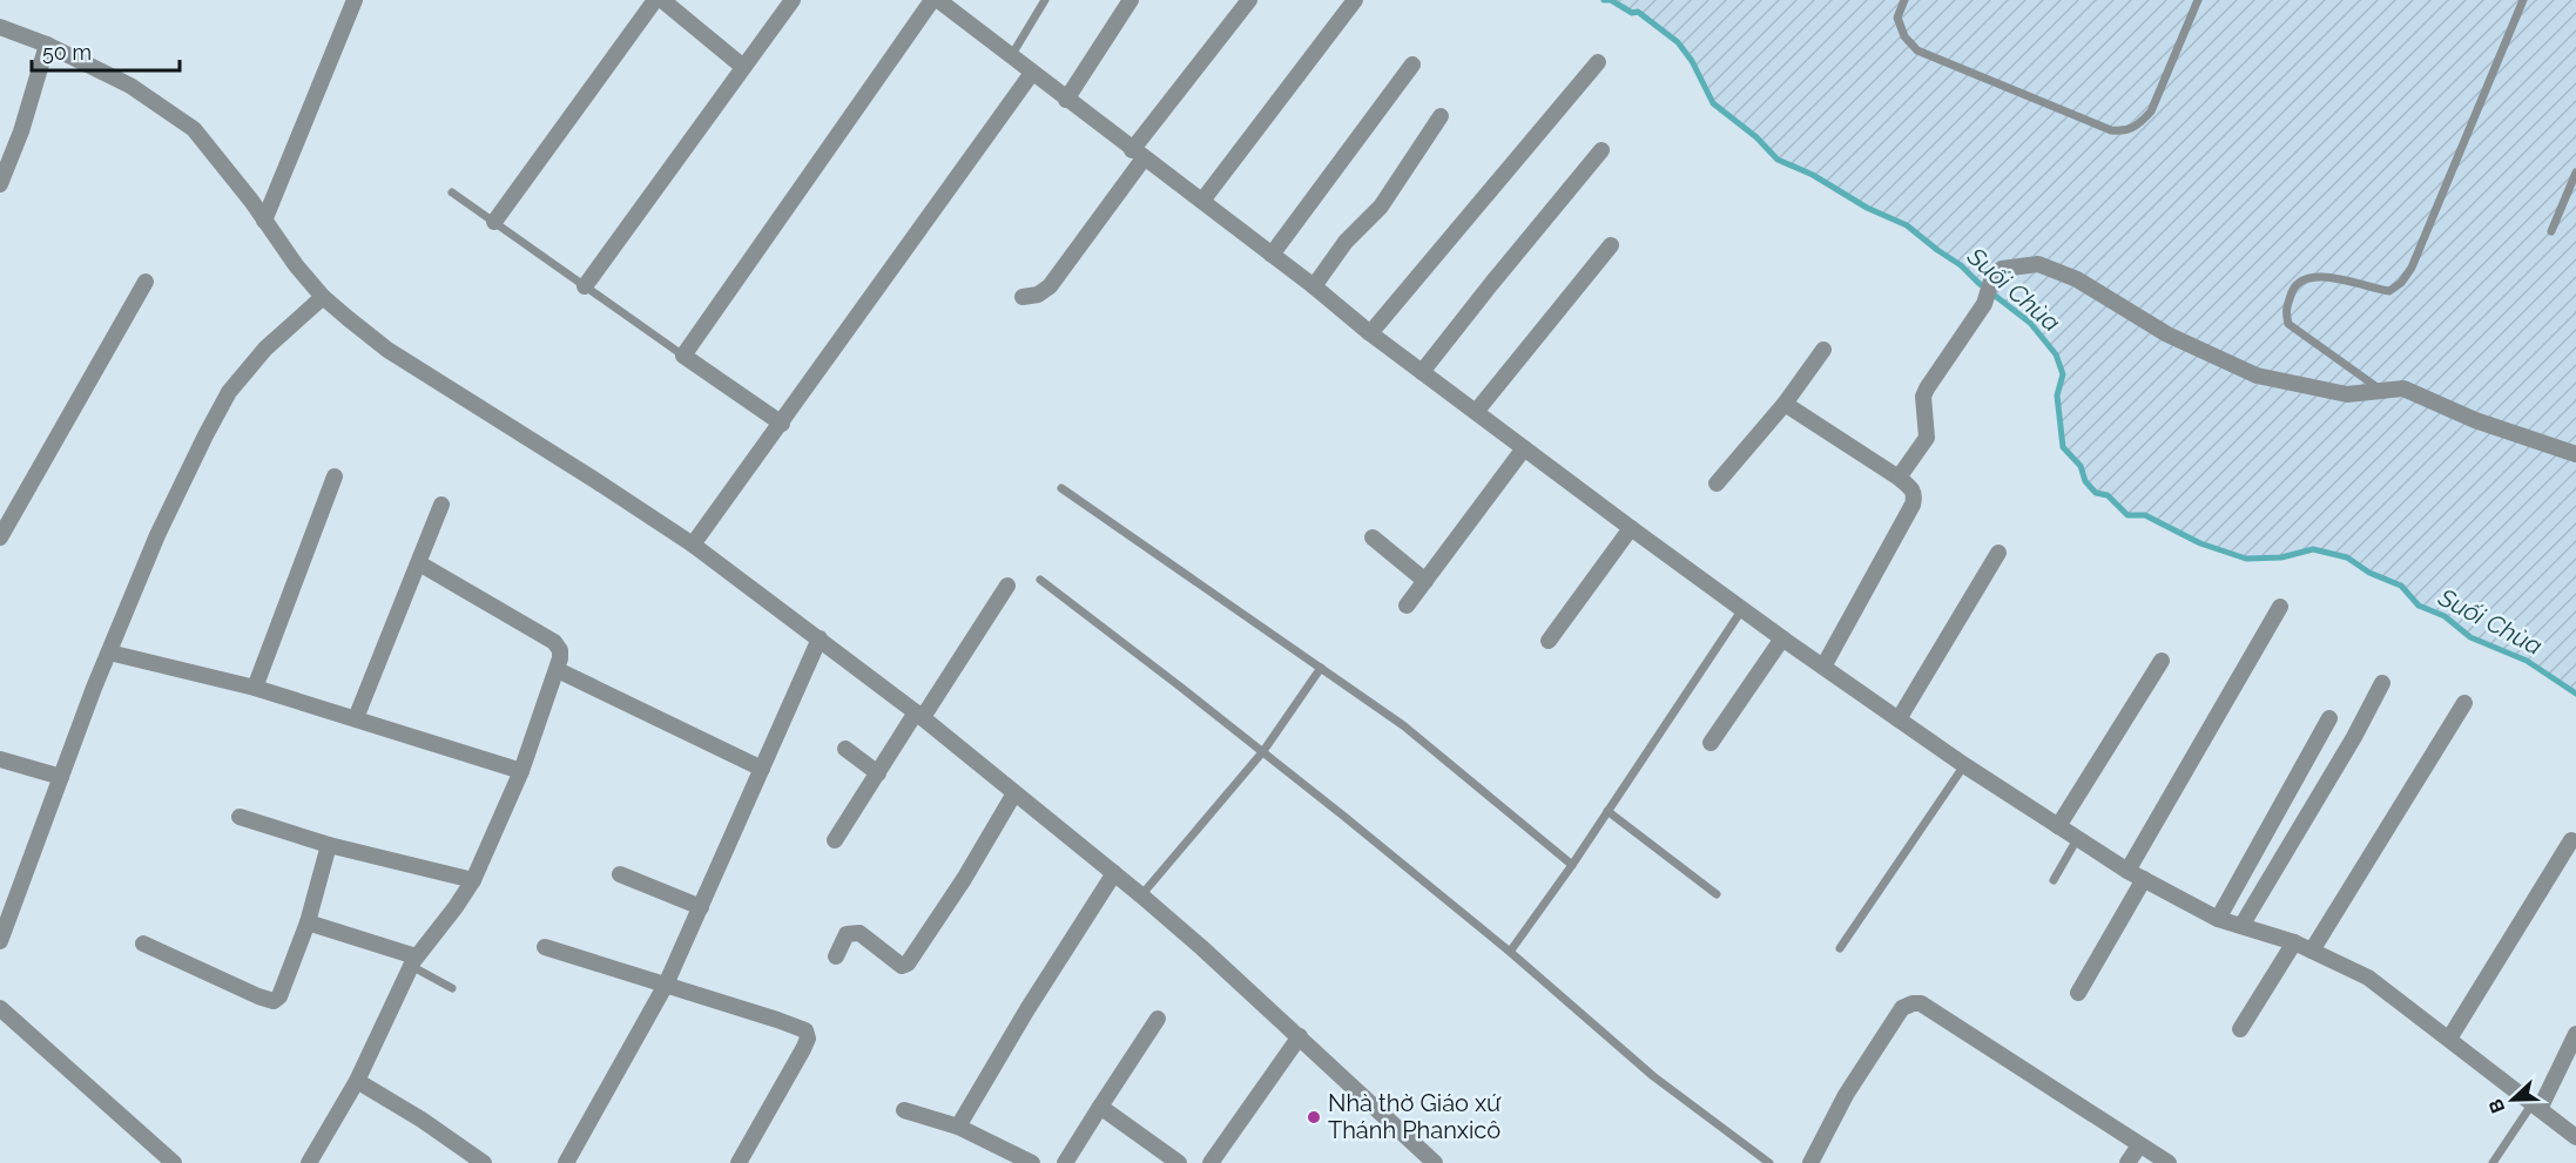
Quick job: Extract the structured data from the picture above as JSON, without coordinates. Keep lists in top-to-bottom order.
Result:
{
  "water": ["Suối Chùa"],
  "places": ["Nhà thờ Giáo xứ Thánh Phanxicô"],
  "scale_bar": "50 m",
  "north": "left"
}
